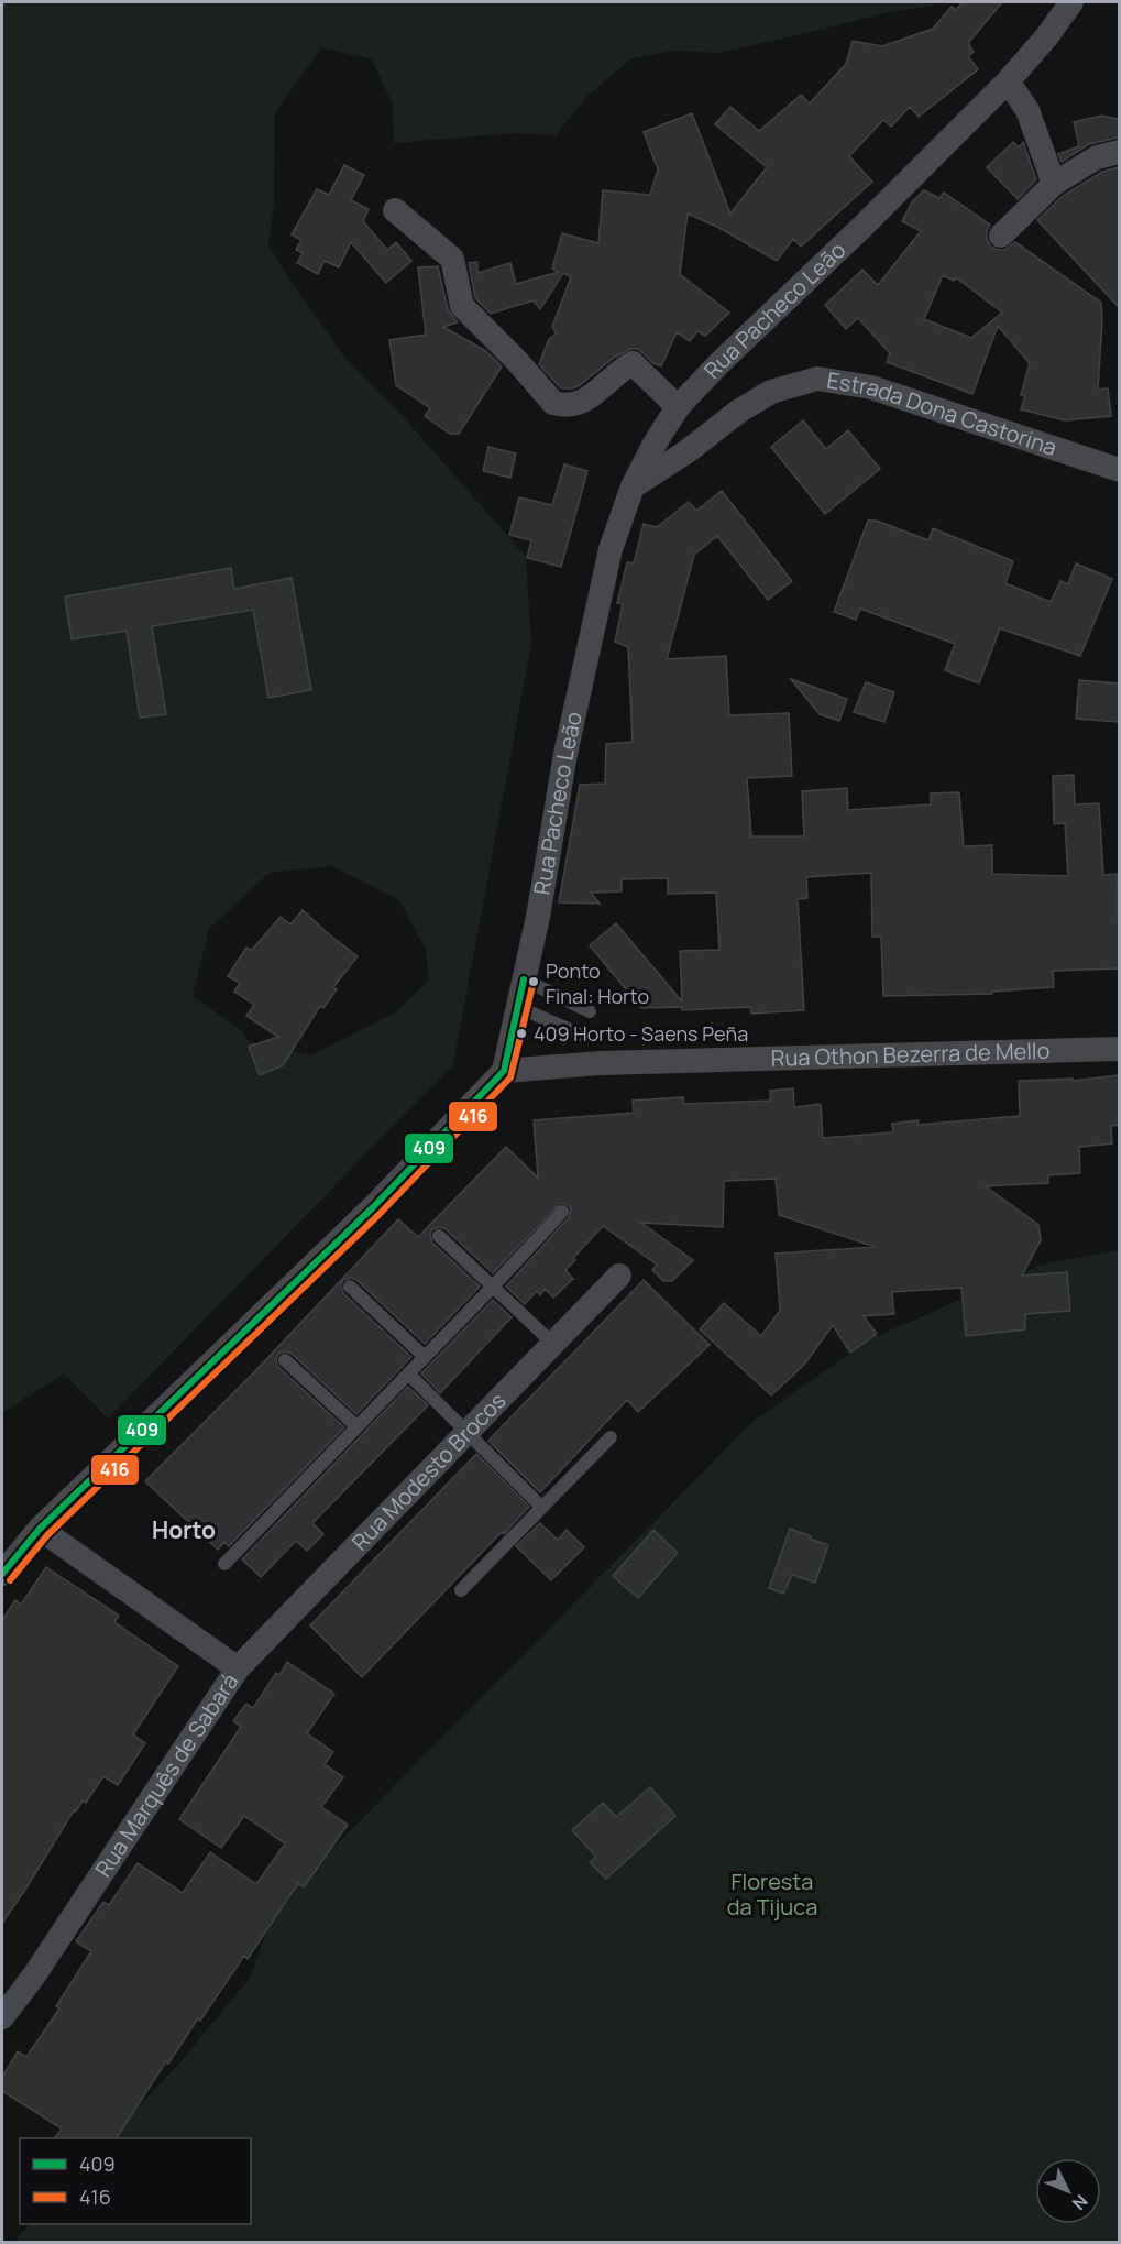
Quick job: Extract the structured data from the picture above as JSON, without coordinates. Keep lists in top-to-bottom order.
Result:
{
  "streets": {
    "street": [
      "Rua Pacheco Leão",
      "Estrada Dona Castorina",
      "Rua Othon Bezerra de Mello",
      "Rua Modesto Brocos",
      "Rua Marquês de Sabará"
    ]
  },
  "crossings": [
    ["Rua Pacheco Leão", "Estrada Dona Castorina"],
    ["Rua Pacheco Leão", "Rua Othon Bezerra de Mello"],
    ["Rua Modesto Brocos", "Rua Marquês de Sabará"]
  ],
  "districts": ["Horto"],
  "parks": ["Floresta da Tijuca"],
  "places": ["Ponto Final: Horto", "409 Horto - Saens Peña"],
  "lines": ["transit line 409", "transit line 416"],
  "legend": ["409", "416"],
  "north": "bottom right"
}
